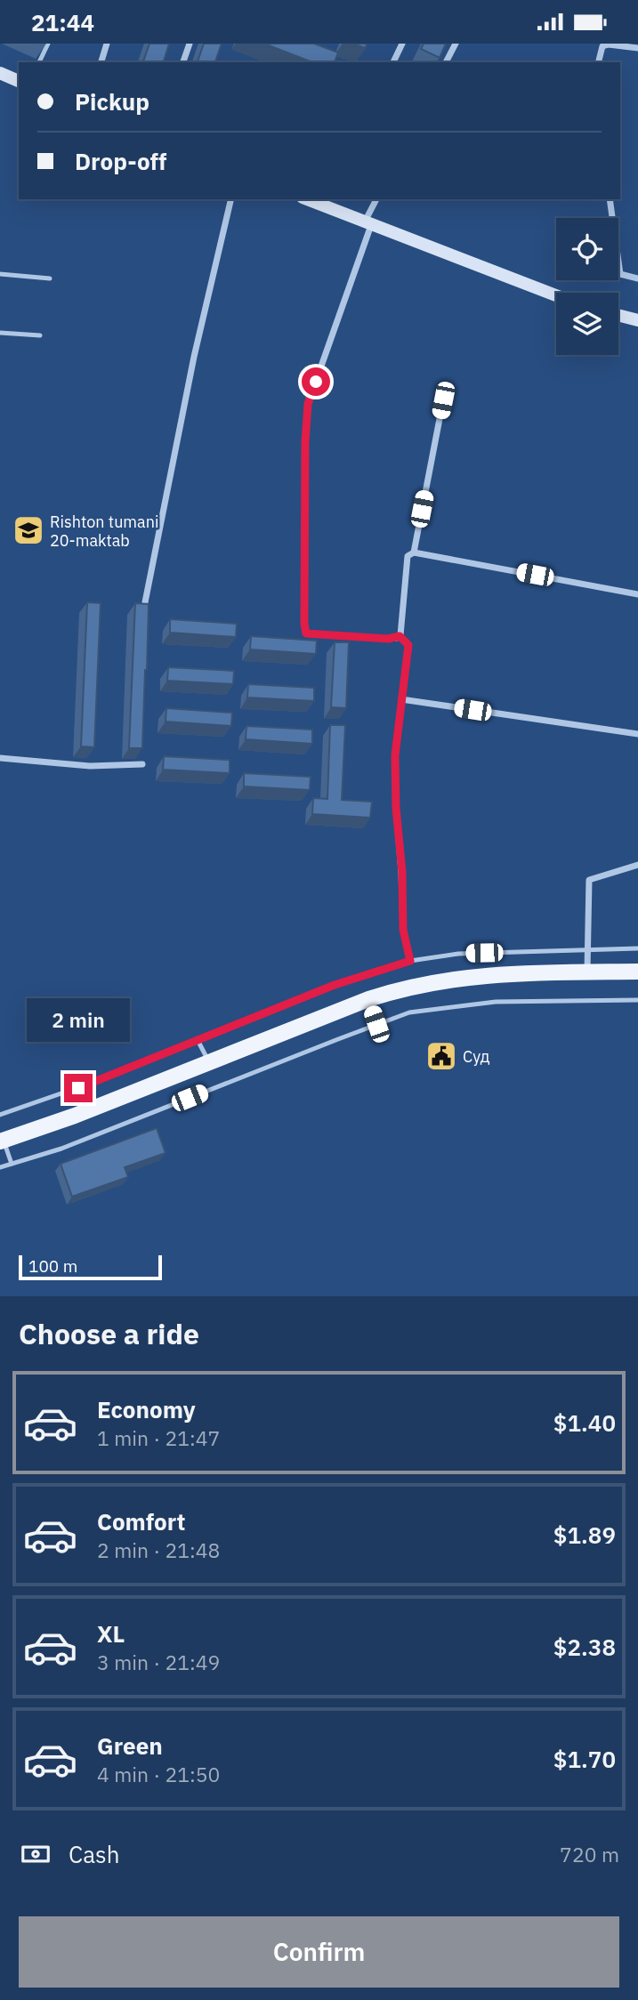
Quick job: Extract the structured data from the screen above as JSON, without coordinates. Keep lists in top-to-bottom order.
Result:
{
  "places": {
    "school or university": ["Rishton tumani 20-maktab"],
    "public building": ["Суд"]
  },
  "scale_bar": "100 m",
  "page": {
    "status": "21:44",
    "banner": ["Pickup", "Drop-off"],
    "bubble": "2 min",
    "scale": "100 m",
    "heading": "Choose a ride",
    "list": [
      {
        "name": "Economy",
        "note": "1 min · 21:47",
        "value": "$1.40"
      },
      {
        "name": "Comfort",
        "note": "2 min · 21:48",
        "value": "$1.89"
      },
      {
        "name": "XL",
        "note": "3 min · 21:49",
        "value": "$2.38"
      },
      {
        "name": "Green",
        "note": "4 min · 21:50",
        "value": "$1.70"
      }
    ],
    "pay": ["Cash", "720 m"],
    "buttons": "Confirm"
  }
}
